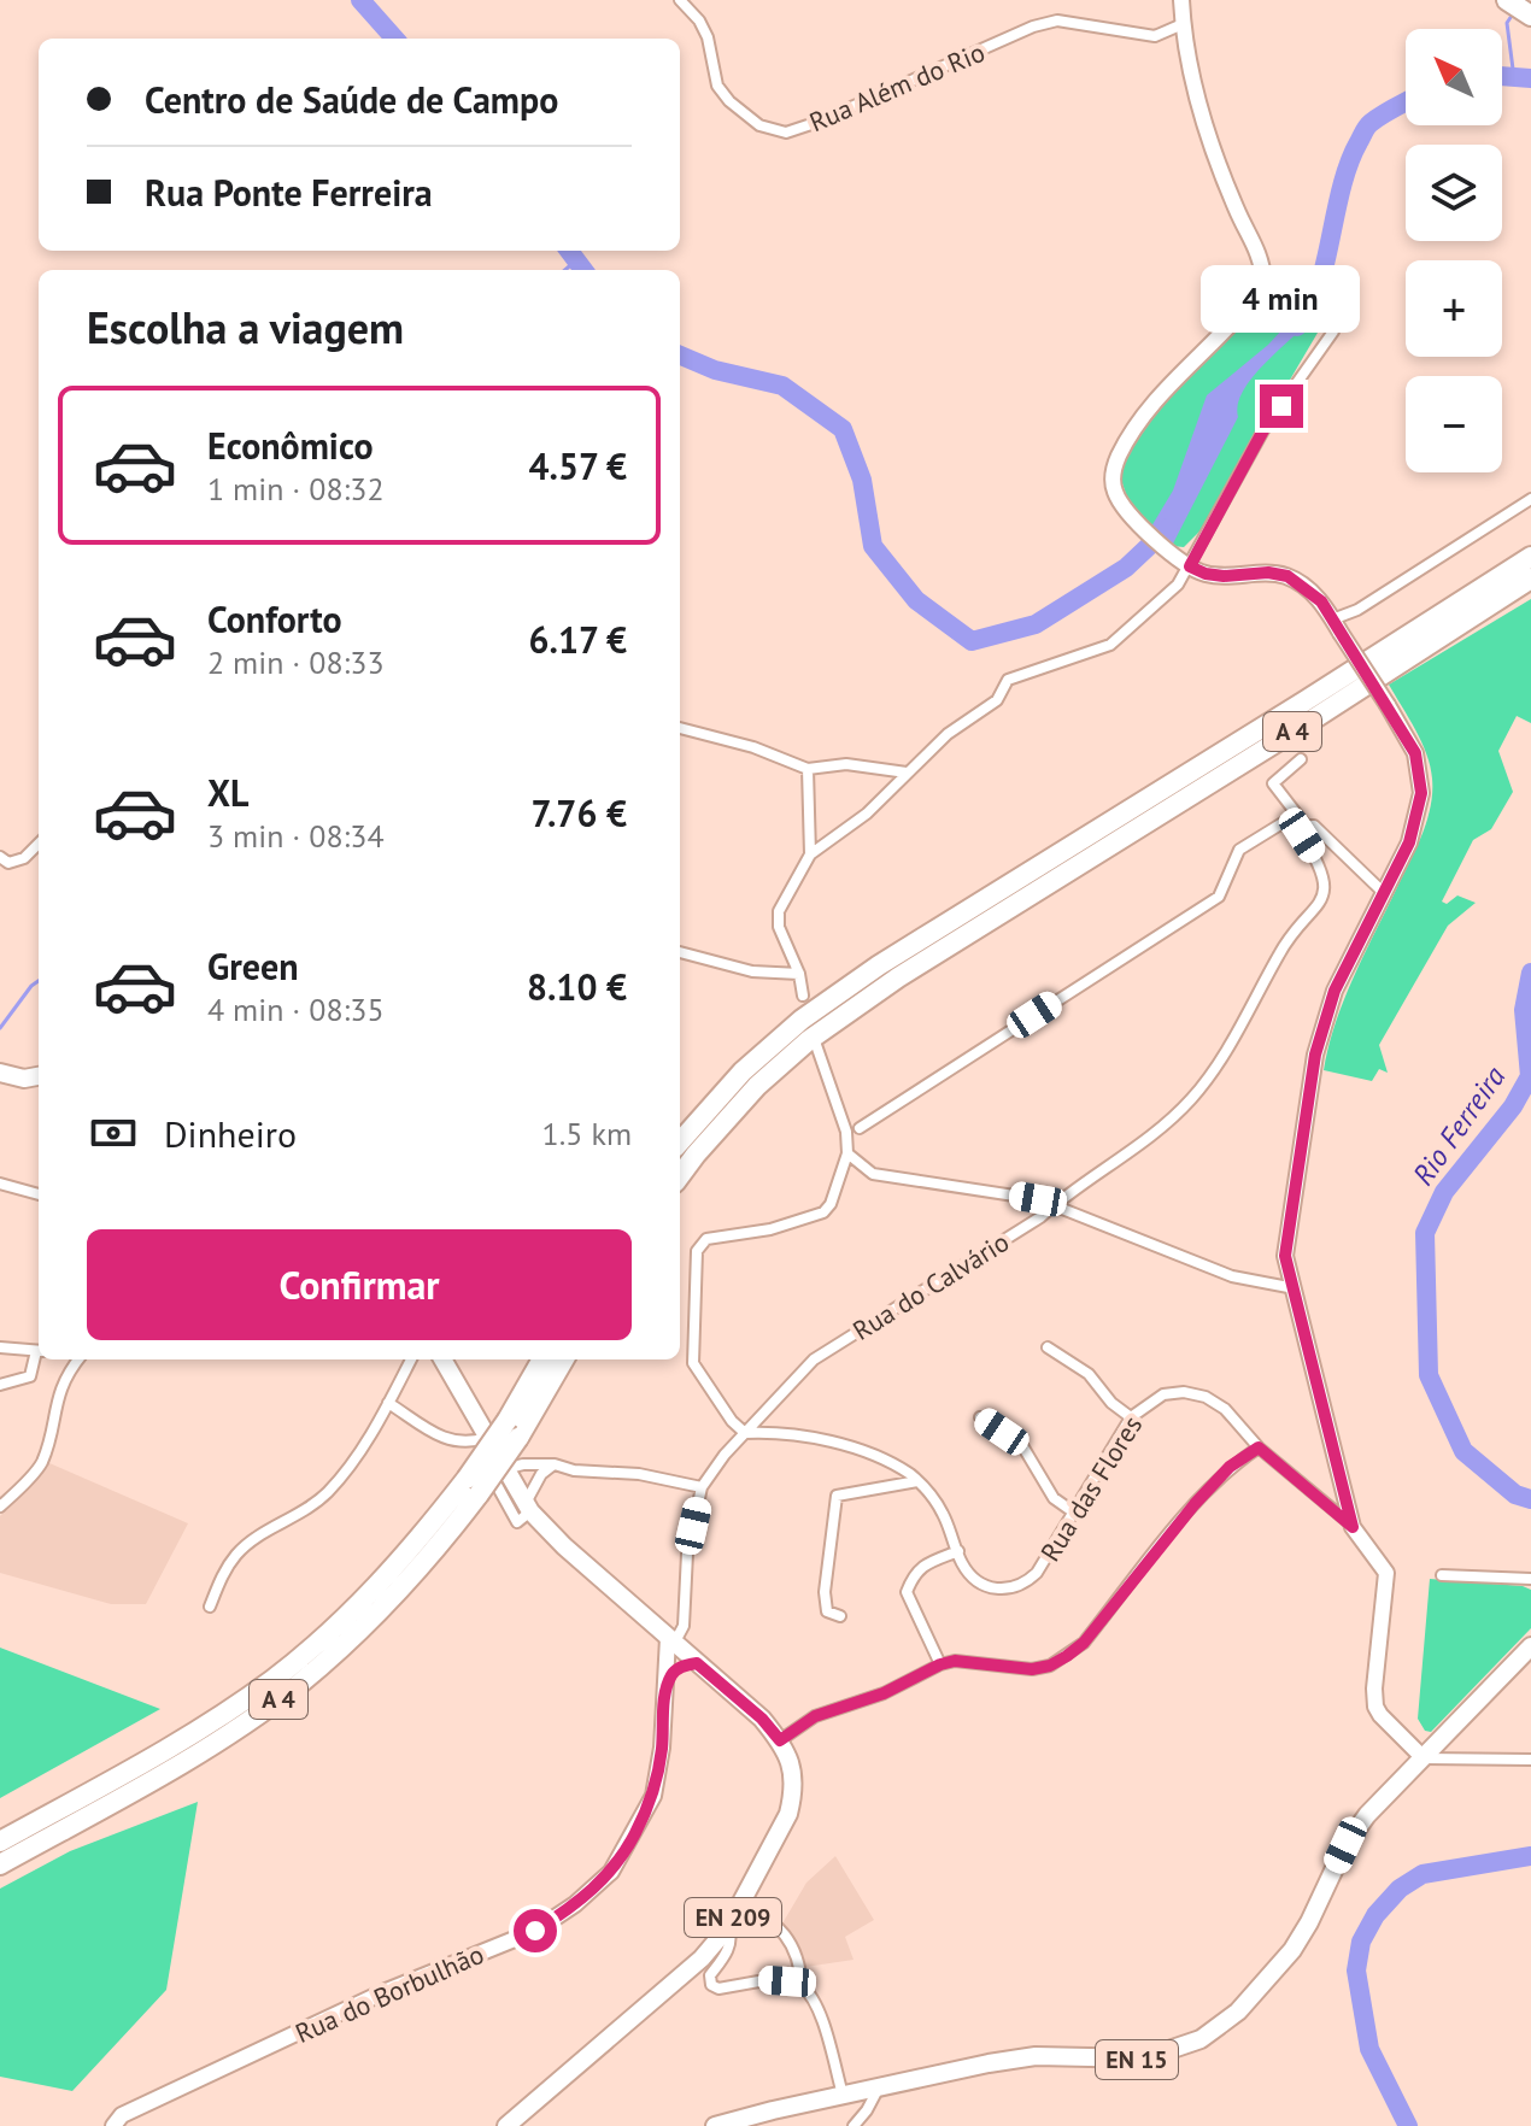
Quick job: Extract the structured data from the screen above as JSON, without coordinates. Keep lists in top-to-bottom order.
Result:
{
  "streets": {
    "highway": ["A 4"],
    "main road": ["EN 209", "EN 15"],
    "street": [
      "Rua Além do Rio",
      "Rua do Calvário",
      "Rua das Flores",
      "Rua do Borbulhão"
    ]
  },
  "crossings": [
    ["Rua do Calvário", "EN 209"],
    ["Rua do Calvário", "Rua do Borbulhão"],
    ["EN 209", "Rua do Borbulhão"]
  ],
  "water": ["Rio Ferreira"],
  "north": "top left",
  "page": {
    "map_buttons": ["+", "−"],
    "banner": ["Centro de Saúde de Campo", "Rua Ponte Ferreira"],
    "bubble": "4 min",
    "heading": "Escolha a viagem",
    "list": [
      {
        "name": "Econômico",
        "note": "1 min · 08:32",
        "value": "4.57 €"
      },
      {
        "name": "Conforto",
        "note": "2 min · 08:33",
        "value": "6.17 €"
      },
      {
        "name": "XL",
        "note": "3 min · 08:34",
        "value": "7.76 €"
      },
      {
        "name": "Green",
        "note": "4 min · 08:35",
        "value": "8.10 €"
      }
    ],
    "pay": ["Dinheiro", "1.5 km"],
    "buttons": "Confirmar"
  }
}
